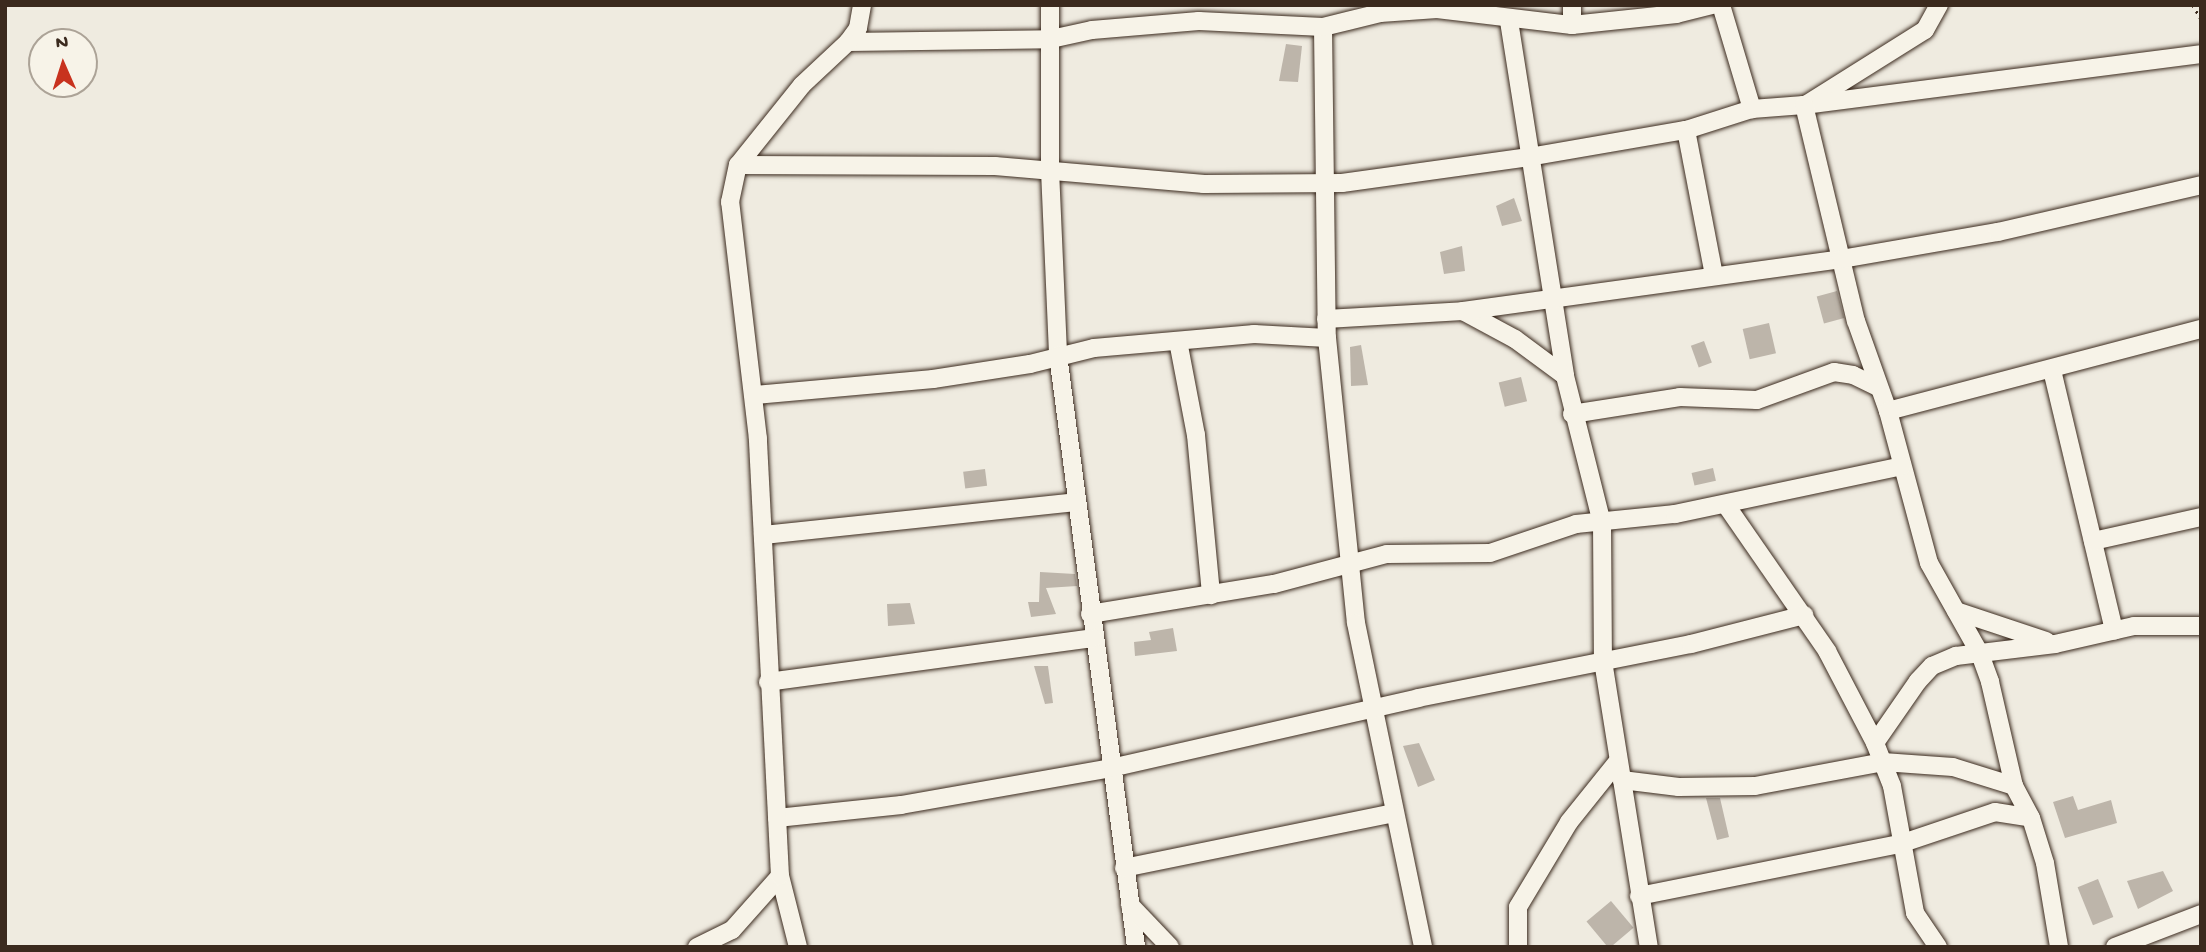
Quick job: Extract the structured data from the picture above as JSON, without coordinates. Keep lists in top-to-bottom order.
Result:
{
  "north": "top"
}
